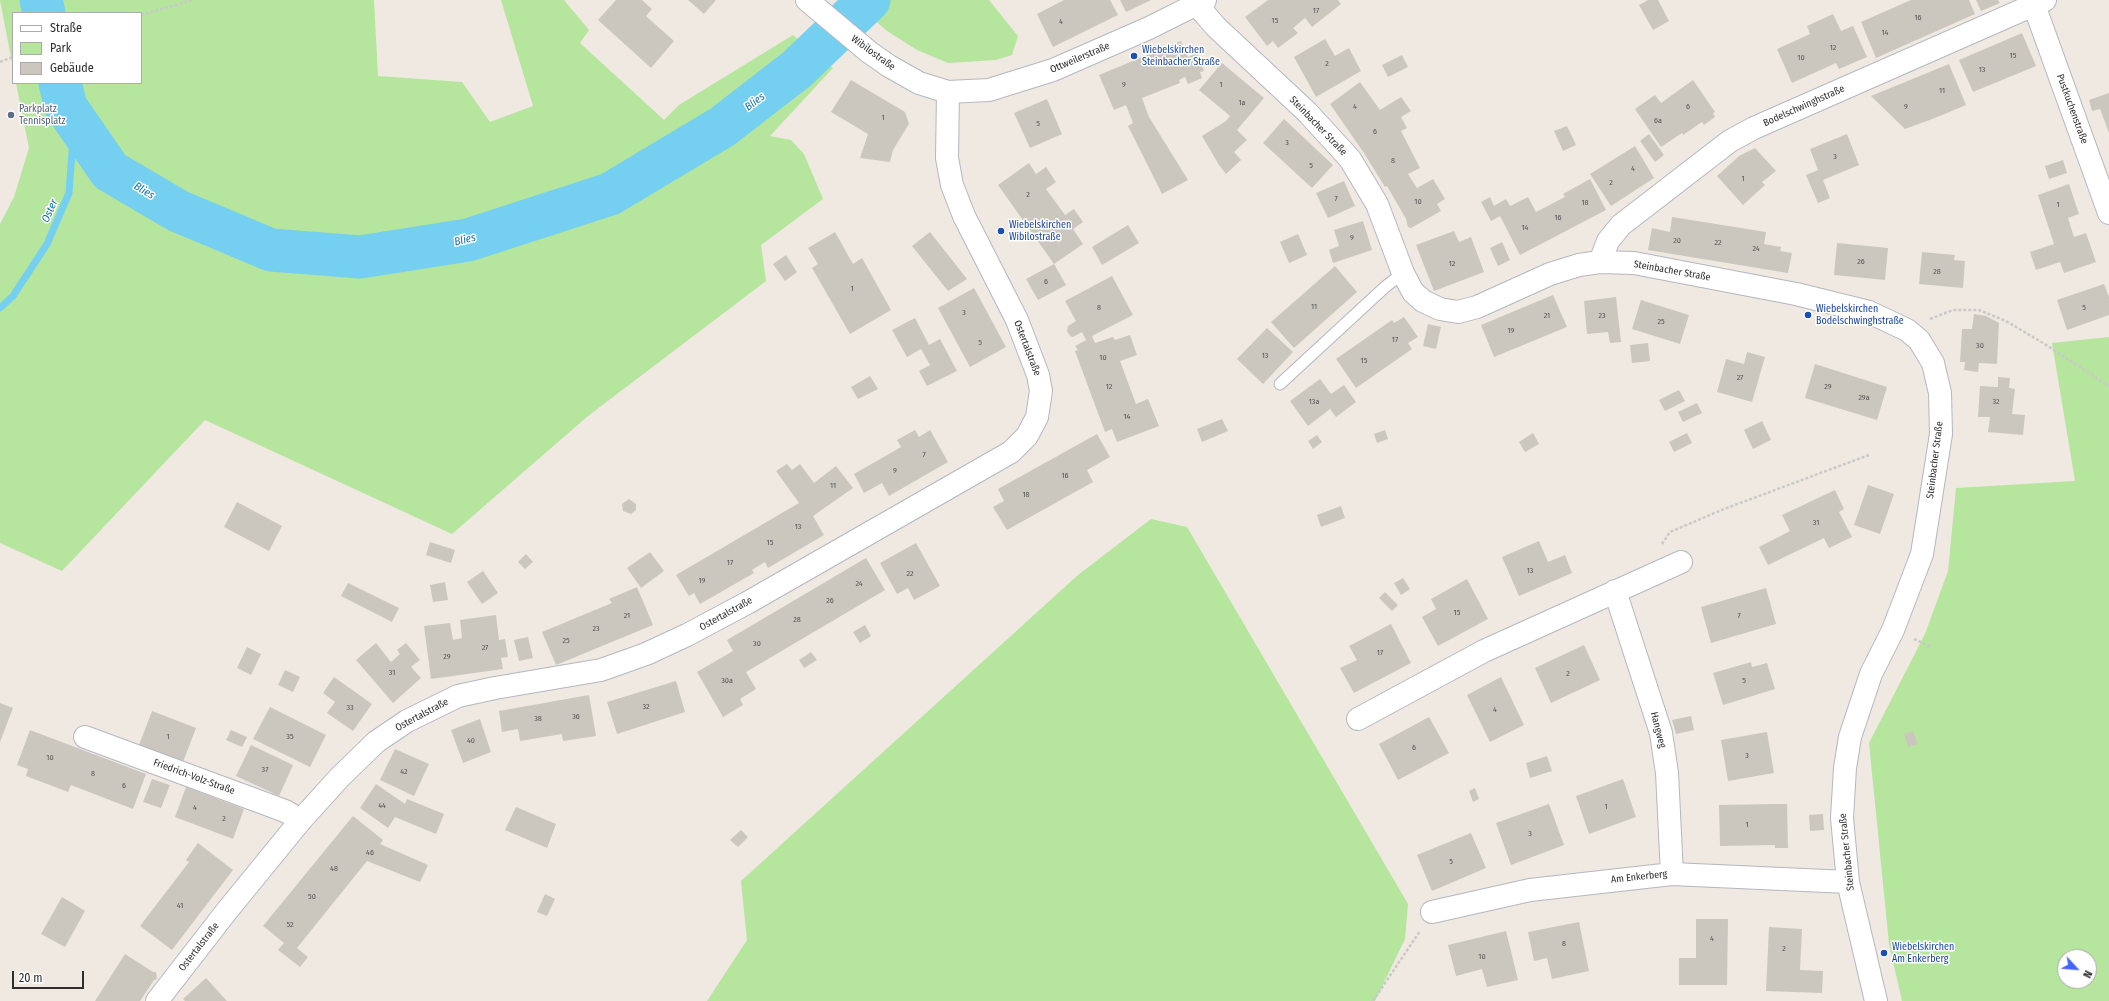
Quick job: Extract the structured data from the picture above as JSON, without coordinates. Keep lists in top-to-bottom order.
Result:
{
  "streets": {
    "street": [
      "Wibilostraße",
      "Ottweilerstraße",
      "Bodelschwinghstraße",
      "Pustkuchenstraße",
      "Steinbacher Straße",
      "Ostertalstraße",
      "Hangweg",
      "Friedrich-Volz-Straße",
      "Am Enkerberg"
    ]
  },
  "crossings": [
    ["Wibilostraße", "Ottweilerstraße"],
    ["Wibilostraße", "Ostertalstraße"],
    ["Ottweilerstraße", "Steinbacher Straße"],
    ["Ottweilerstraße", "Ostertalstraße"],
    ["Bodelschwinghstraße", "Pustkuchenstraße"],
    ["Bodelschwinghstraße", "Steinbacher Straße"],
    ["Steinbacher Straße", "Am Enkerberg"],
    ["Ostertalstraße", "Friedrich-Volz-Straße"],
    ["Hangweg", "Am Enkerberg"]
  ],
  "water": ["Blies", "Oster"],
  "places": [
    "Wiebelskirchen Steinbacher Straße",
    "Parkplatz Tennisplatz",
    "Wiebelskirchen Wibilostraße",
    "Wiebelskirchen Bodelschwinghstraße",
    "Wiebelskirchen Am Enkerberg"
  ],
  "house_numbers": [
    "17",
    "16",
    "15",
    "4",
    "14",
    "12",
    "15",
    "10",
    "2",
    "13",
    "9",
    "1",
    "11",
    "1a",
    "4",
    "6",
    "9",
    "1",
    "6a",
    "5",
    "6",
    "3",
    "3",
    "8",
    "5",
    "4",
    "1",
    "2",
    "2",
    "7",
    "10",
    "18",
    "1",
    "16",
    "14",
    "9",
    "20",
    "22",
    "24",
    "26",
    "12",
    "28",
    "6",
    "1",
    "11",
    "8",
    "5",
    "3",
    "21",
    "23",
    "25",
    "19",
    "17",
    "5",
    "30",
    "13",
    "10",
    "15",
    "27",
    "12",
    "29",
    "29a",
    "13a",
    "32",
    "14",
    "7",
    "9",
    "16",
    "11",
    "18",
    "31",
    "13",
    "15",
    "17",
    "13",
    "22",
    "19",
    "24",
    "26",
    "15",
    "21",
    "7",
    "28",
    "23",
    "25",
    "30",
    "27",
    "17",
    "29",
    "31",
    "2",
    "30a",
    "5",
    "32",
    "33",
    "4",
    "36",
    "38",
    "1",
    "35",
    "40",
    "6",
    "3",
    "10",
    "37",
    "42",
    "8",
    "6",
    "44",
    "1",
    "4",
    "2",
    "1",
    "3",
    "46",
    "5",
    "48",
    "50",
    "41",
    "52",
    "4",
    "8",
    "2",
    "10"
  ],
  "legend": ["Straße", "Park", "Gebäude"],
  "scale_bar": "20 m",
  "north": "bottom right"
}
